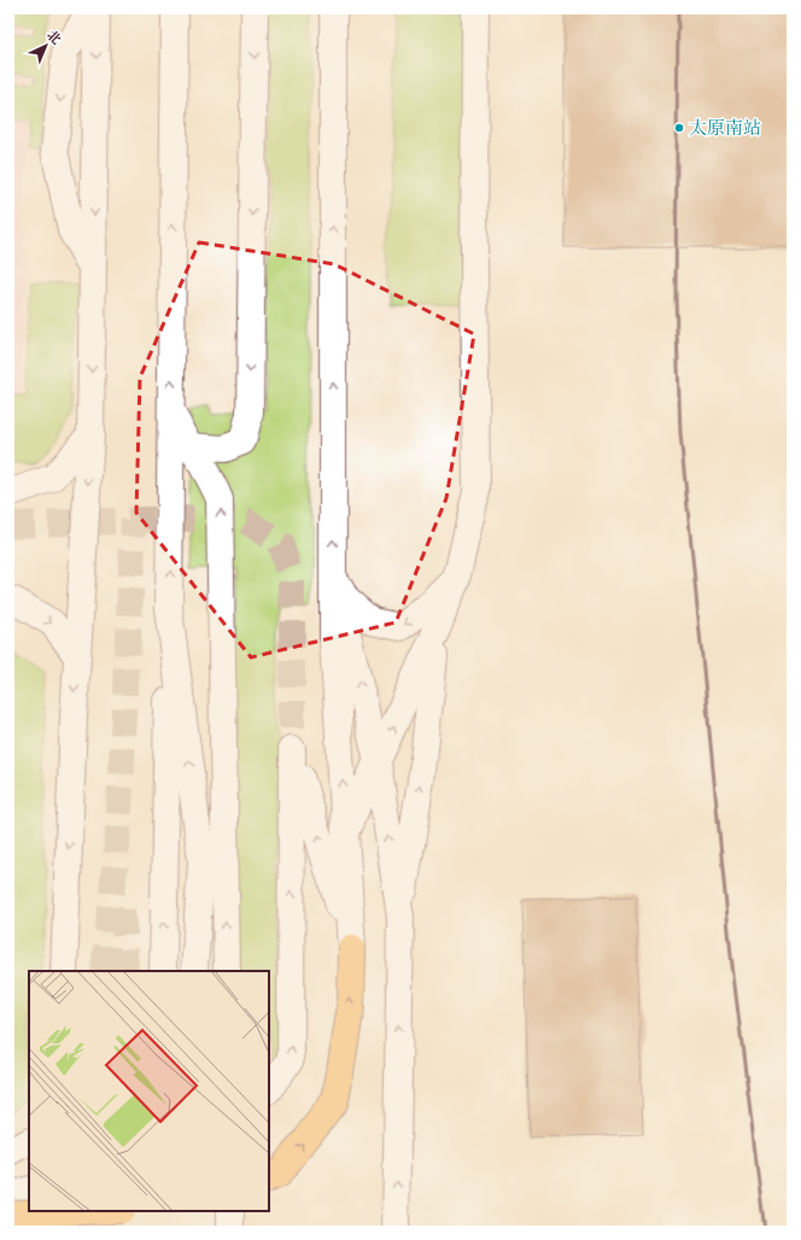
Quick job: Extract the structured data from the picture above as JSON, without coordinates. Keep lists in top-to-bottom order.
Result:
{
  "places": ["太原南站"],
  "north": "top right"
}
